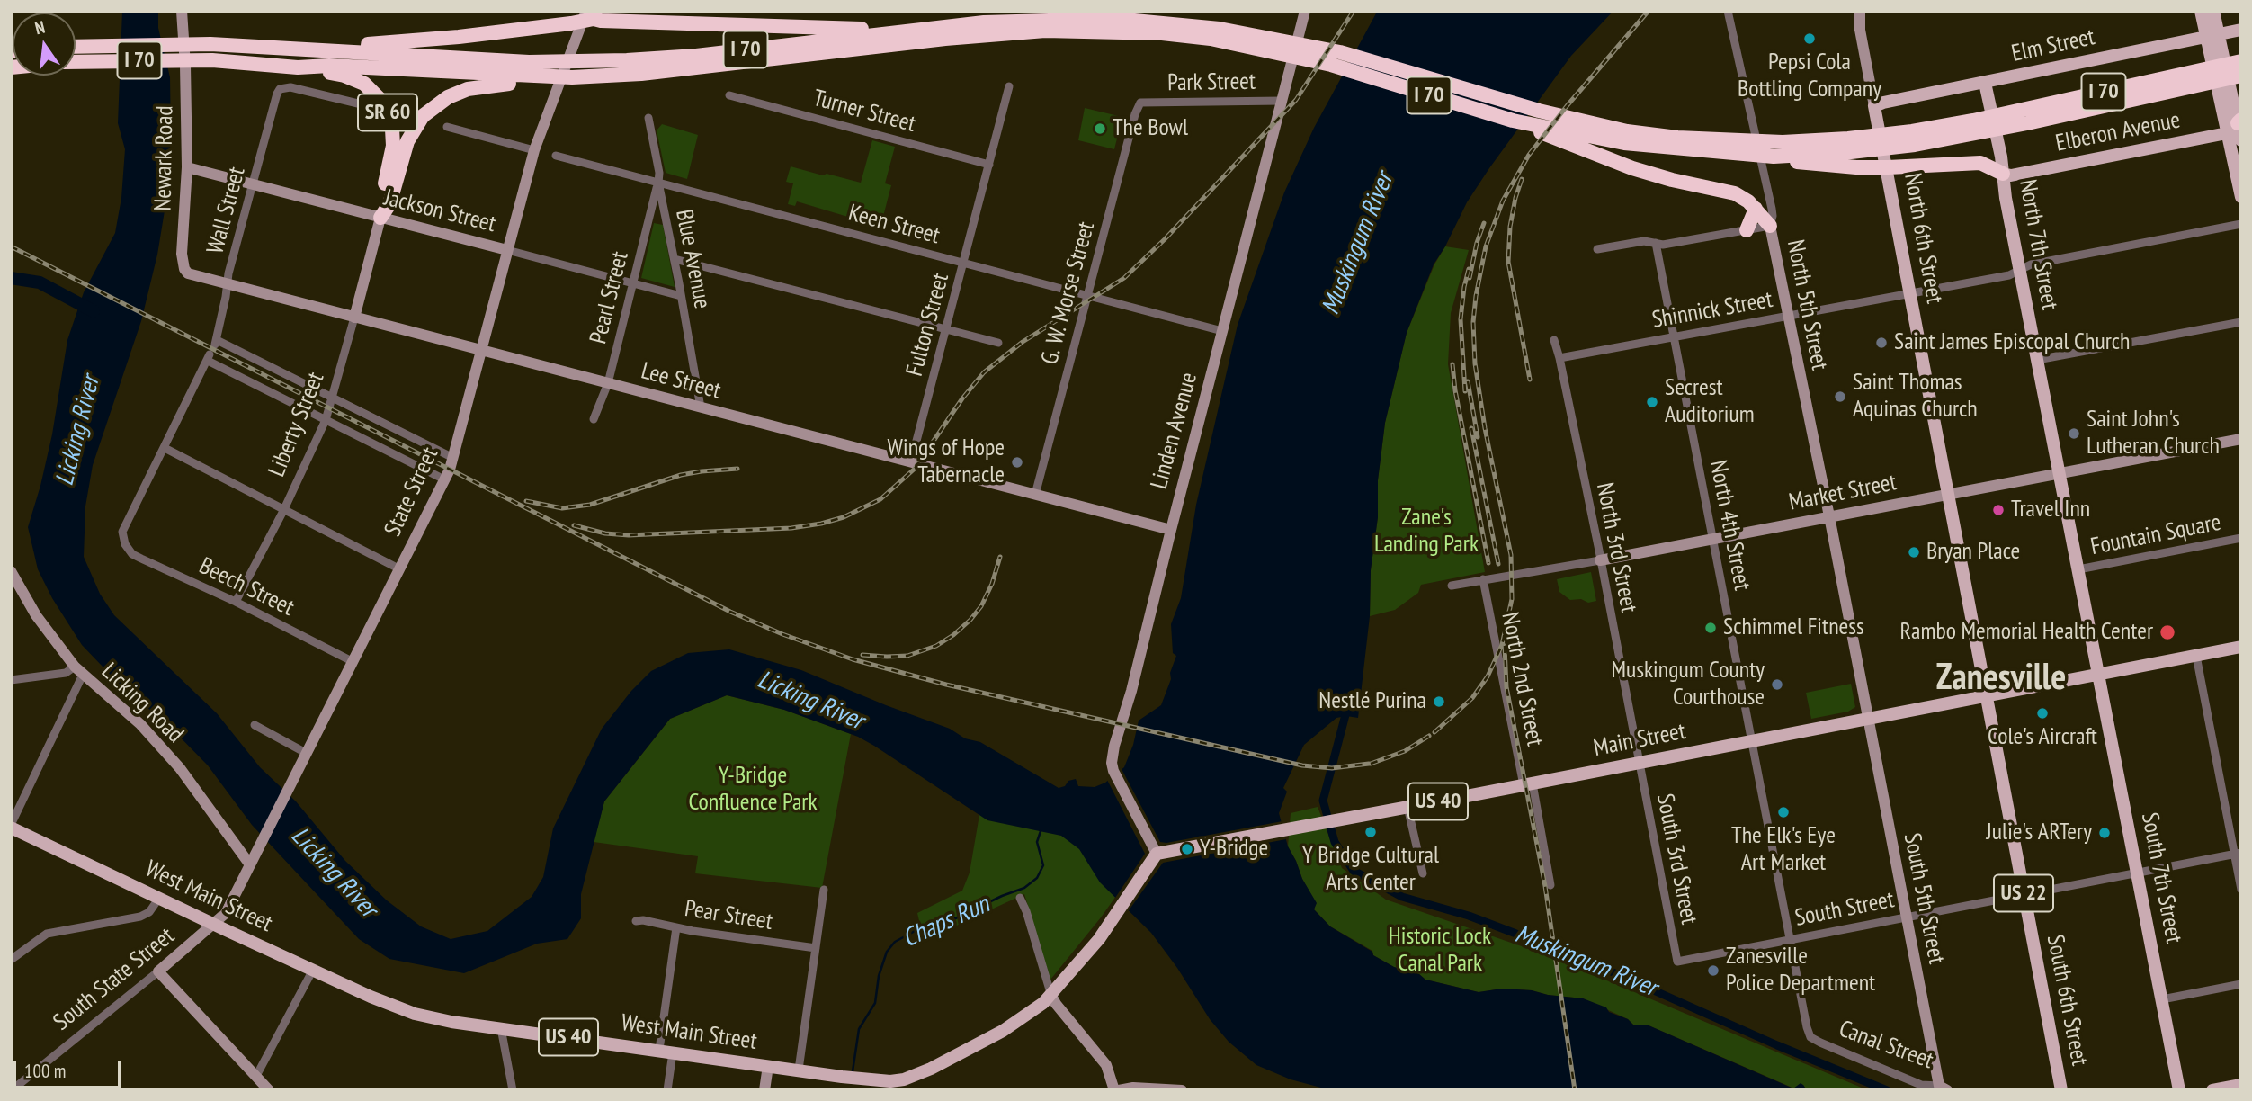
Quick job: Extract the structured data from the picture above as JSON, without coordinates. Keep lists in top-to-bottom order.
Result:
{
  "streets": {
    "highway": ["I 70", "SR 60"],
    "main road": [
      "Elm Street",
      "Elberon Avenue",
      "Newark Road",
      "Jackson Street",
      "North 6th Street",
      "North 7th Street",
      "North 5th Street",
      "Lee Street",
      "Liberty Street",
      "Linden Avenue",
      "State Street",
      "Market Street",
      "Licking Road",
      "Main Street",
      "US 40",
      "South 7th Street",
      "US 22",
      "West Main Street",
      "South 5th Street",
      "South State Street",
      "South 6th Street"
    ],
    "street": [
      "Park Street",
      "Turner Street",
      "Wall Street",
      "Keen Street",
      "Blue Avenue",
      "G. W. Morse Street",
      "Pearl Street",
      "Shinnick Street",
      "Fulton Street",
      "North 4th Street",
      "Fountain Square",
      "North 3rd Street",
      "Beech Street",
      "North 2nd Street",
      "South 3rd Street",
      "South Street",
      "Pear Street",
      "Canal Street"
    ]
  },
  "crossings": [
    ["Elm Street", "North 6th Street"],
    ["Elm Street", "North 7th Street"],
    ["I 70", "SR 60"],
    ["Park Street", "G. W. Morse Street"],
    ["Park Street", "Linden Avenue"],
    ["Turner Street", "Fulton Street"],
    ["SR 60", "Jackson Street"],
    ["SR 60", "Liberty Street"],
    ["Elberon Avenue", "North 7th Street"],
    ["Newark Road", "Jackson Street"],
    ["Newark Road", "Lee Street"],
    ["Wall Street", "Jackson Street"],
    ["Wall Street", "Lee Street"],
    ["Wall Street", "Liberty Street"],
    ["Jackson Street", "Blue Avenue"],
    ["Jackson Street", "Pearl Street"],
    ["Jackson Street", "Liberty Street"],
    ["Jackson Street", "State Street"],
    ["Keen Street", "Blue Avenue"],
    ["Keen Street", "G. W. Morse Street"],
    ["Keen Street", "Pearl Street"],
    ["Keen Street", "Fulton Street"],
    ["Keen Street", "Linden Avenue"],
    ["North 6th Street", "Shinnick Street"],
    ["North 6th Street", "Market Street"],
    ["North 6th Street", "Main Street"],
    ["North 6th Street", "South 6th Street"],
    ["North 7th Street", "Shinnick Street"],
    ["North 7th Street", "Market Street"],
    ["North 7th Street", "Fountain Square"],
    ["North 7th Street", "Main Street"],
    ["North 7th Street", "South 7th Street"],
    ["Blue Avenue", "Pearl Street"],
    ["Blue Avenue", "Lee Street"],
    ["G. W. Morse Street", "Lee Street"],
    ["Pearl Street", "Lee Street"],
    ["North 5th Street", "Shinnick Street"],
    ["North 5th Street", "Market Street"],
    ["North 5th Street", "Main Street"],
    ["North 5th Street", "South 5th Street"],
    ["Shinnick Street", "North 4th Street"],
    ["Shinnick Street", "North 3rd Street"],
    ["Fulton Street", "Lee Street"],
    ["Lee Street", "Liberty Street"],
    ["Lee Street", "Linden Avenue"],
    ["Lee Street", "State Street"],
    ["Liberty Street", "Beech Street"],
    ["Linden Avenue", "Main Street"],
    ["Linden Avenue", "West Main Street"],
    ["State Street", "Beech Street"],
    ["State Street", "Licking Road"],
    ["State Street", "West Main Street"],
    ["State Street", "South State Street"],
    ["Market Street", "North 4th Street"],
    ["Market Street", "North 3rd Street"],
    ["Market Street", "North 2nd Street"],
    ["North 4th Street", "Main Street"],
    ["North 4th Street", "South Street"],
    ["North 4th Street", "Canal Street"],
    ["North 3rd Street", "Main Street"],
    ["North 3rd Street", "South 3rd Street"],
    ["North 2nd Street", "Main Street"],
    ["Main Street", "South 3rd Street"],
    ["Main Street", "South 7th Street"],
    ["Main Street", "West Main Street"],
    ["Main Street", "South 5th Street"],
    ["Main Street", "South 6th Street"],
    ["South 3rd Street", "South Street"],
    ["South 7th Street", "South Street"],
    ["West Main Street", "South State Street"],
    ["South 5th Street", "South Street"],
    ["South 5th Street", "Canal Street"],
    ["South Street", "South 6th Street"]
  ],
  "districts": ["Zanesville"],
  "water": ["Muskingum River", "Licking River", "Chaps Run"],
  "parks": ["Zane's Landing Park", "Y-Bridge Confluence Park", "Historic Lock Canal Park"],
  "places": [
    "Pepsi Cola Bottling Company",
    "The Bowl",
    "Saint James Episcopal Church",
    "Saint Thomas Aquinas Church",
    "Secrest Auditorium",
    "Saint John's Lutheran Church",
    "Wings of Hope Tabernacle",
    "Travel Inn",
    "Bryan Place",
    "Schimmel Fitness",
    "Rambo Memorial Health Center",
    "Muskingum County Courthouse",
    "Nestlé Purina",
    "Cole's Aircraft",
    "The Elk's Eye Art Market",
    "Y Bridge Cultural Arts Center",
    "Julie's ARTery",
    "Y-Bridge",
    "Zanesville Police Department"
  ],
  "scale_bar": "100 m",
  "north": "top"
}
